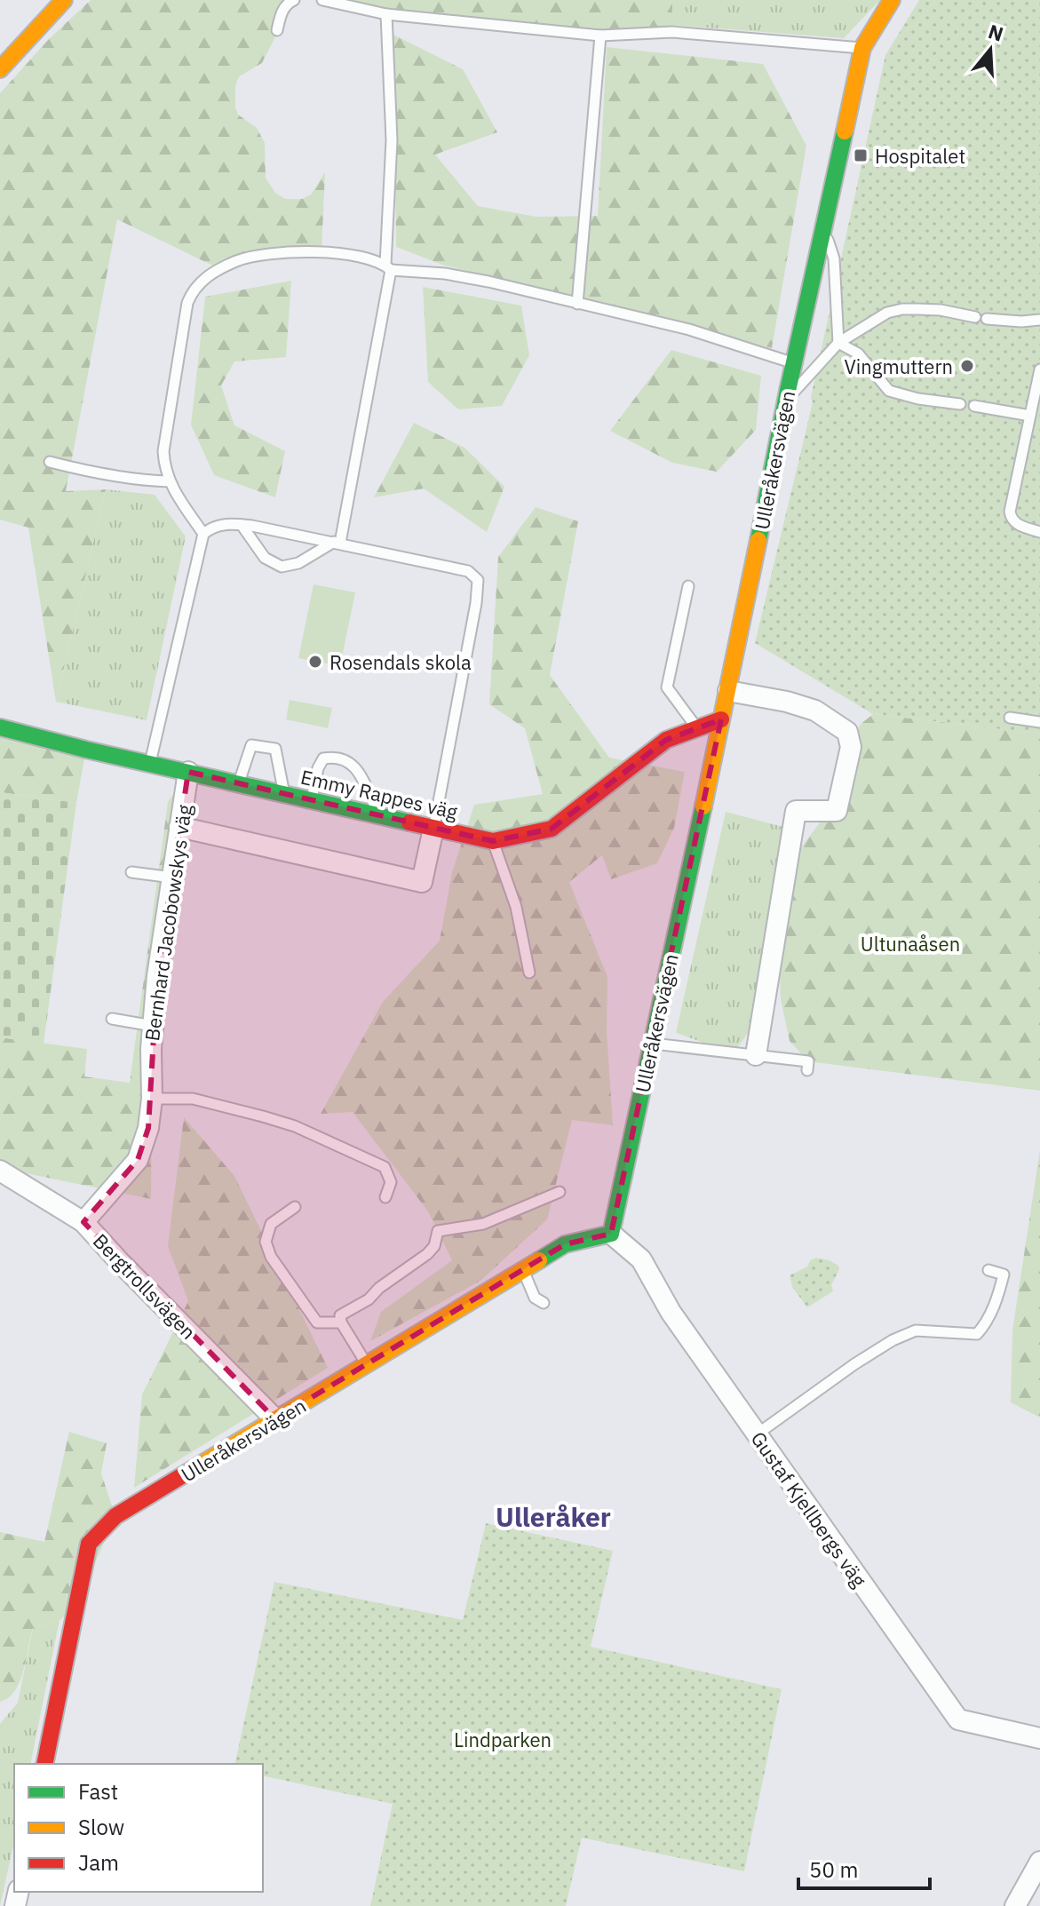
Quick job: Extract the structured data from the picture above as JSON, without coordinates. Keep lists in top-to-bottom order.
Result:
{
  "streets": {
    "street": [
      "Ulleråkersvägen",
      "Emmy Rappes väg",
      "Bernhard Jacobowskys väg",
      "Bergtrollsvägen",
      "Gustaf Kjellbergs väg"
    ]
  },
  "crossings": [
    ["Ulleråkersvägen", "Emmy Rappes väg"],
    ["Ulleråkersvägen", "Bergtrollsvägen"],
    ["Ulleråkersvägen", "Gustaf Kjellbergs väg"],
    ["Emmy Rappes väg", "Bernhard Jacobowskys väg"],
    ["Bernhard Jacobowskys väg", "Bergtrollsvägen"]
  ],
  "districts": ["Ulleråker"],
  "parks": ["Ultunaåsen", "Lindparken"],
  "places": {
    "transit": ["Hospitalet"],
    "other": ["Vingmuttern", "Rosendals skola"]
  },
  "legend": ["Fast", "Slow", "Jam"],
  "scale_bar": "50 m",
  "north": "top"
}
